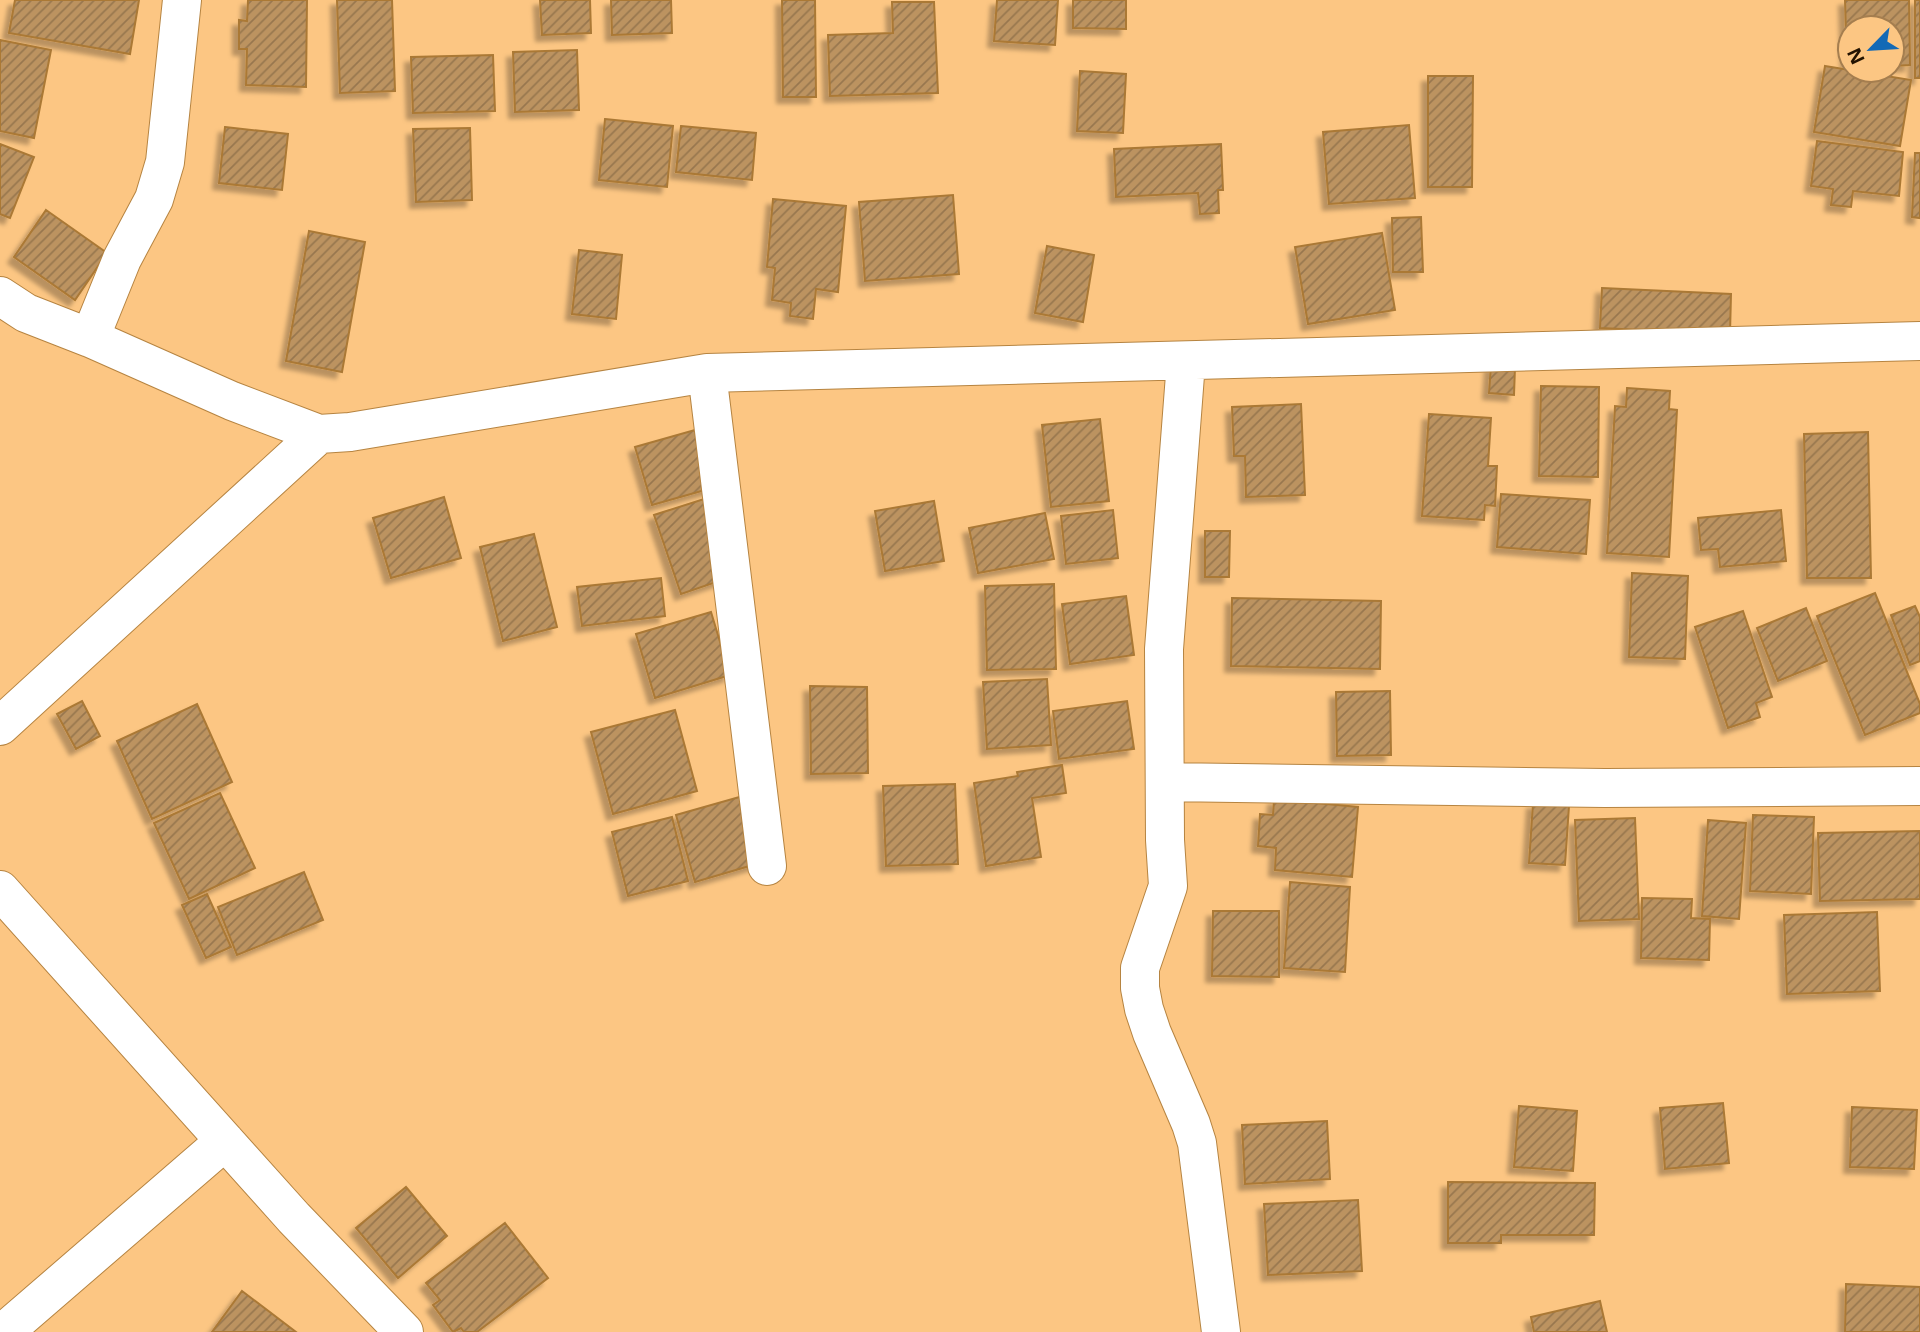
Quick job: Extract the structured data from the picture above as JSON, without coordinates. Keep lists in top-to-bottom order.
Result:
{
  "north": "bottom left"
}
